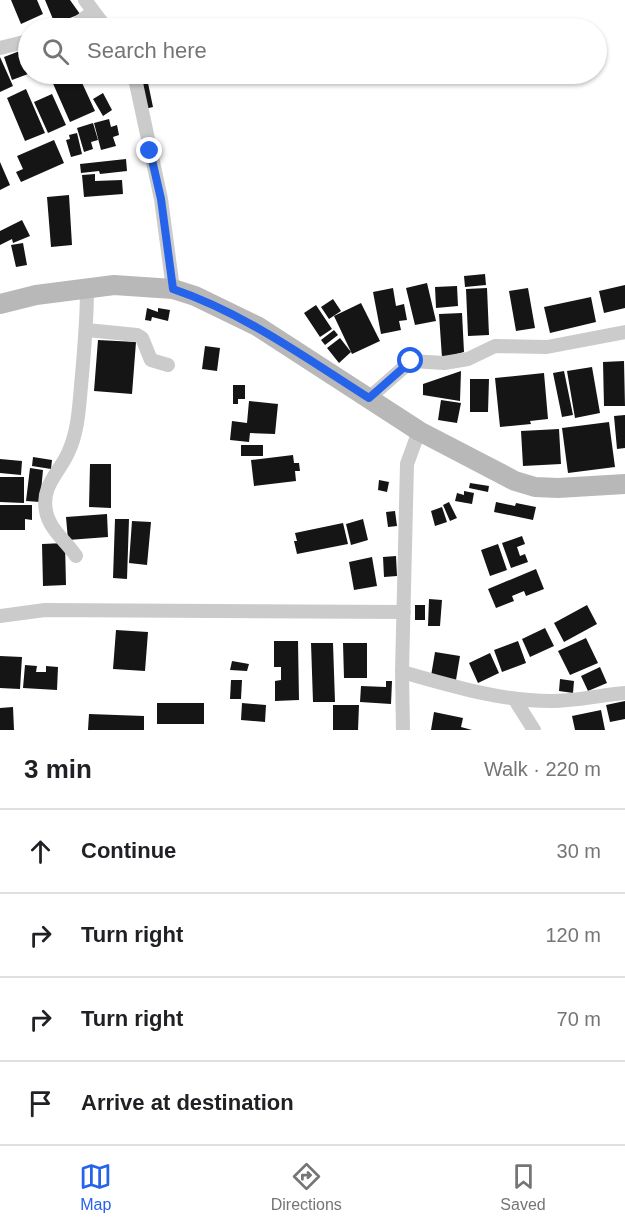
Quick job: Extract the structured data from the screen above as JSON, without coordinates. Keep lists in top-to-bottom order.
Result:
{
  "page": {
    "search": "Search here",
    "heading": ["3 min", "Walk · 220 m"],
    "list": [
      ["Continue", "30 m"],
      ["Turn right", "120 m"],
      ["Turn right", "70 m"],
      "Arrive at destination"
    ],
    "nav": ["Map", "Directions", "Saved"]
  }
}
